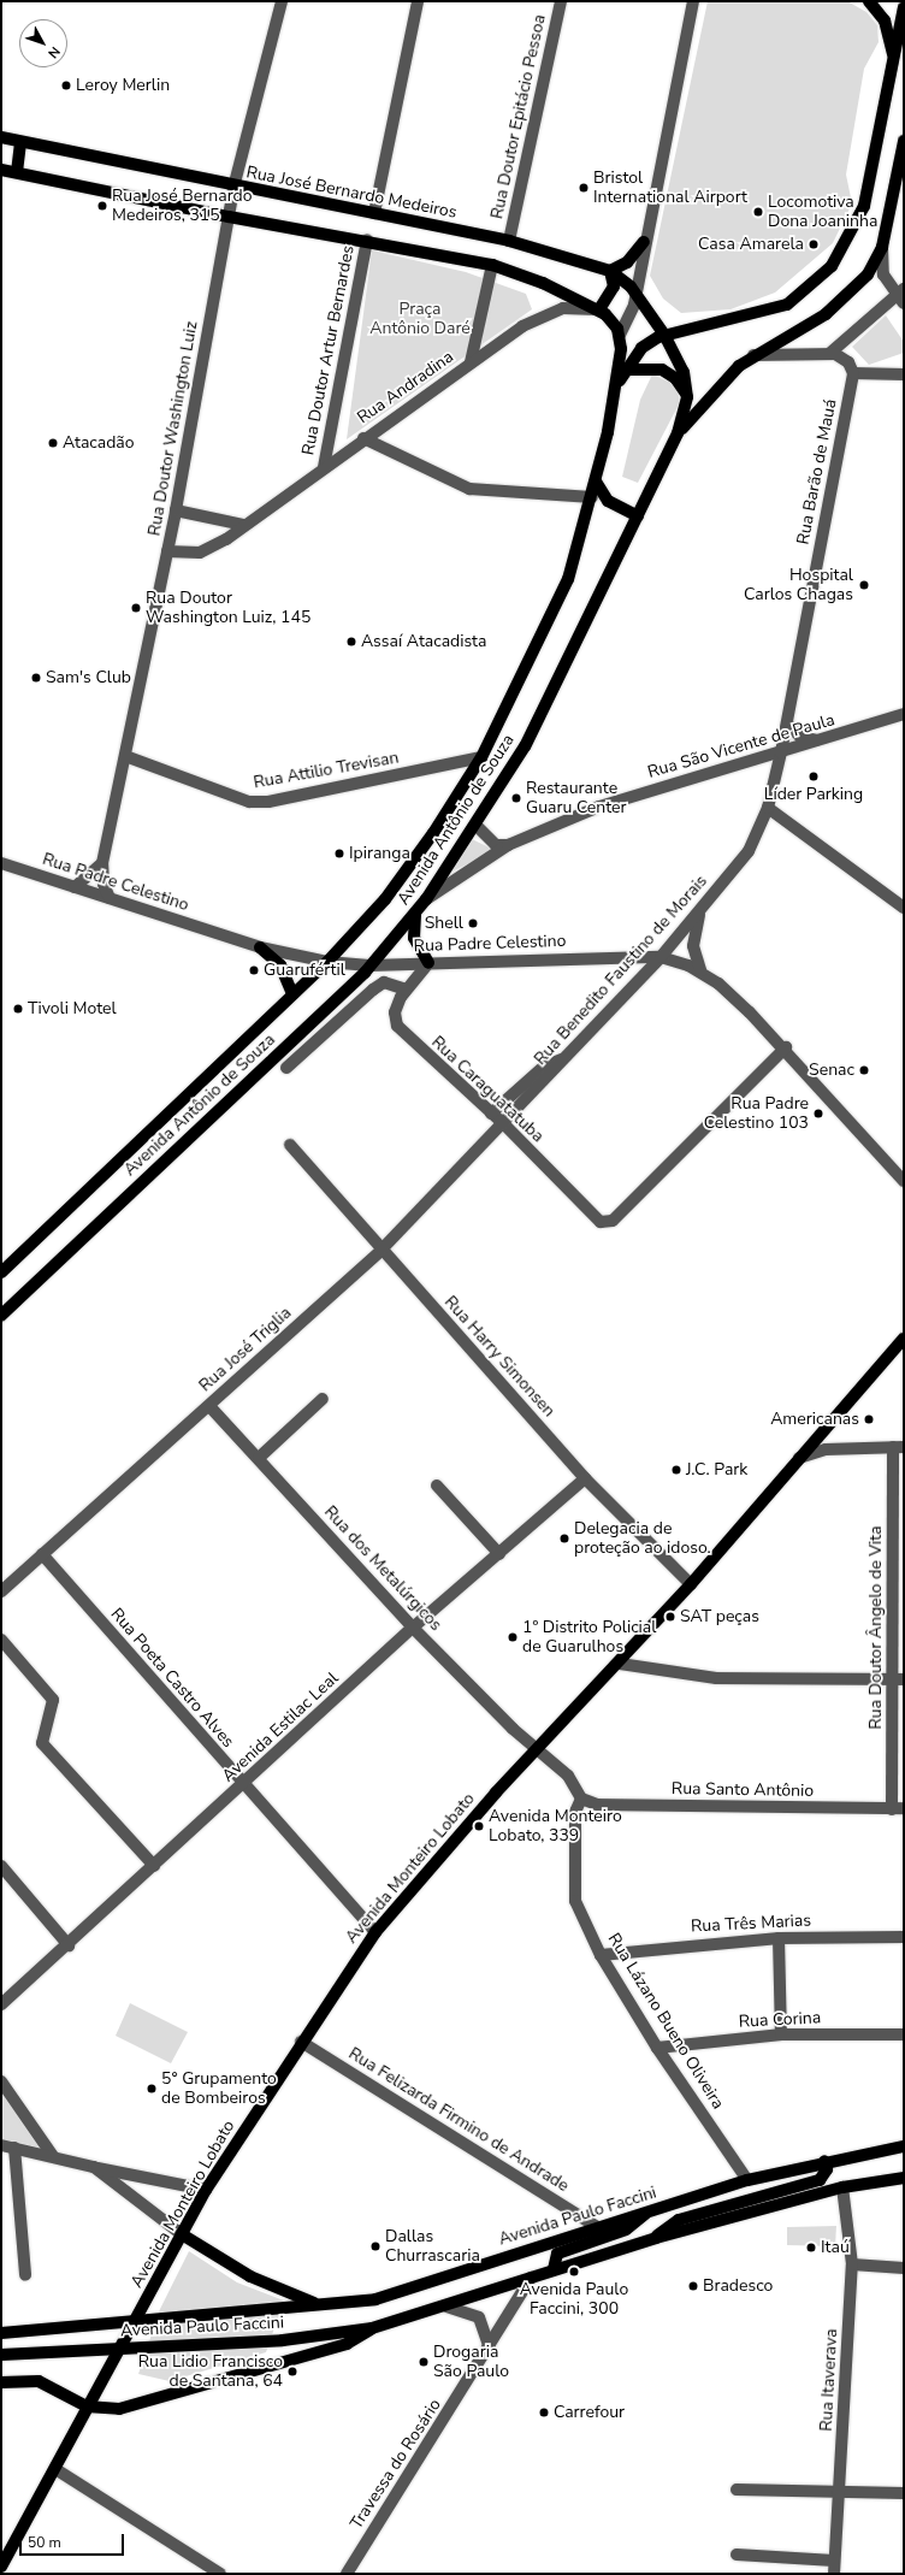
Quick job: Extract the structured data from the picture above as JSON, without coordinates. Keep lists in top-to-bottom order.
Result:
{
  "streets": {
    "main road": [
      "Rua José Bernardo Medeiros",
      "Avenida Antônio de Souza",
      "Avenida Monteiro Lobato",
      "Avenida Paulo Faccini"
    ],
    "street": [
      "Rua Doutor Epitácio Pessoa",
      "Rua Doutor Artur Bernardes",
      "Rua Andradina",
      "Rua Doutor Washington Luiz",
      "Rua Barão de Mauá",
      "Rua São Vicente de Paula",
      "Rua Attilio Trevisan",
      "Rua Padre Celestino",
      "Rua Benedito Faustino de Morais",
      "Rua Caraguatatuba",
      "Rua José Triglia",
      "Rua Harry Simonsen",
      "Rua dos Metalúrgicos",
      "Rua Doutor Ângelo de Vita",
      "Rua Poeta Castro Alves",
      "Avenida Estilac Leal",
      "Rua Santo Antônio",
      "Rua Três Marias",
      "Rua Corina",
      "Rua Lázano Bueno Oliveira",
      "Rua Felizarda Firmino de Andrade",
      "Rua Itaverava",
      "Travessa do Rosário"
    ]
  },
  "crossings": [
    ["Rua Doutor Epitácio Pessoa", "Rua José Bernardo Medeiros"],
    ["Rua José Bernardo Medeiros", "Rua Doutor Washington Luiz"],
    ["Rua José Bernardo Medeiros", "Avenida Antônio de Souza"],
    ["Rua Doutor Artur Bernardes", "Rua Andradina"],
    ["Rua Andradina", "Rua Doutor Washington Luiz"],
    ["Rua Doutor Washington Luiz", "Rua Attilio Trevisan"],
    ["Rua Doutor Washington Luiz", "Rua Padre Celestino"],
    ["Rua Barão de Mauá", "Rua São Vicente de Paula"],
    ["Rua Barão de Mauá", "Rua Benedito Faustino de Morais"],
    ["Rua São Vicente de Paula", "Avenida Antônio de Souza"],
    ["Rua São Vicente de Paula", "Rua Benedito Faustino de Morais"],
    ["Rua Attilio Trevisan", "Avenida Antônio de Souza"],
    ["Avenida Antônio de Souza", "Rua Padre Celestino"],
    ["Rua Padre Celestino", "Rua Benedito Faustino de Morais"],
    ["Rua Padre Celestino", "Rua Caraguatatuba"],
    ["Rua Benedito Faustino de Morais", "Rua Caraguatatuba"],
    ["Rua Benedito Faustino de Morais", "Rua José Triglia"],
    ["Rua Caraguatatuba", "Rua José Triglia"],
    ["Rua José Triglia", "Rua Harry Simonsen"],
    ["Rua José Triglia", "Rua dos Metalúrgicos"],
    ["Rua José Triglia", "Rua Poeta Castro Alves"],
    ["Rua Harry Simonsen", "Avenida Estilac Leal"],
    ["Rua Harry Simonsen", "Avenida Monteiro Lobato"],
    ["Rua dos Metalúrgicos", "Avenida Estilac Leal"],
    ["Rua dos Metalúrgicos", "Avenida Monteiro Lobato"],
    ["Rua Doutor Ângelo de Vita", "Rua Santo Antônio"],
    ["Rua Poeta Castro Alves", "Avenida Estilac Leal"],
    ["Rua Poeta Castro Alves", "Avenida Monteiro Lobato"],
    ["Rua Santo Antônio", "Rua Lázano Bueno Oliveira"],
    ["Avenida Monteiro Lobato", "Rua Felizarda Firmino de Andrade"],
    ["Avenida Monteiro Lobato", "Avenida Paulo Faccini"],
    ["Rua Três Marias", "Rua Lázano Bueno Oliveira"],
    ["Rua Corina", "Rua Lázano Bueno Oliveira"],
    ["Rua Lázano Bueno Oliveira", "Avenida Paulo Faccini"],
    ["Rua Felizarda Firmino de Andrade", "Avenida Paulo Faccini"],
    ["Avenida Paulo Faccini", "Rua Itaverava"],
    ["Avenida Paulo Faccini", "Travessa do Rosário"]
  ],
  "parks": ["Praça Antônio Daré"],
  "places": [
    "Leroy Merlin",
    "Bristol International Airport",
    "Rua José Bernardo Medeiros, 315",
    "Locomotiva Dona Joaninha",
    "Casa Amarela",
    "Atacadão",
    "Hospital Carlos Chagas",
    "Rua Doutor Washington Luiz, 145",
    "Assaí Atacadista",
    "Sam's Club",
    "Líder Parking",
    "Restaurante Guaru Center",
    "Ipiranga",
    "Shell",
    "Guarufértil",
    "Tivoli Motel",
    "Senac",
    "Rua Padre Celestino 103",
    "Americanas",
    "J.C. Park",
    "Delegacia de proteção ao idoso.",
    "SAT peças",
    "1º Distrito Policial de Guarulhos",
    "Avenida Monteiro Lobato, 339",
    "5° Grupamento de Bombeiros",
    "Dallas Churrascaria",
    "Itaú",
    "Avenida Paulo Faccini, 300",
    "Bradesco",
    "Drogaria São Paulo",
    "Rua Lidio Francisco de Santana, 64",
    "Carrefour"
  ],
  "scale_bar": "50 m",
  "north": "bottom right"
}
